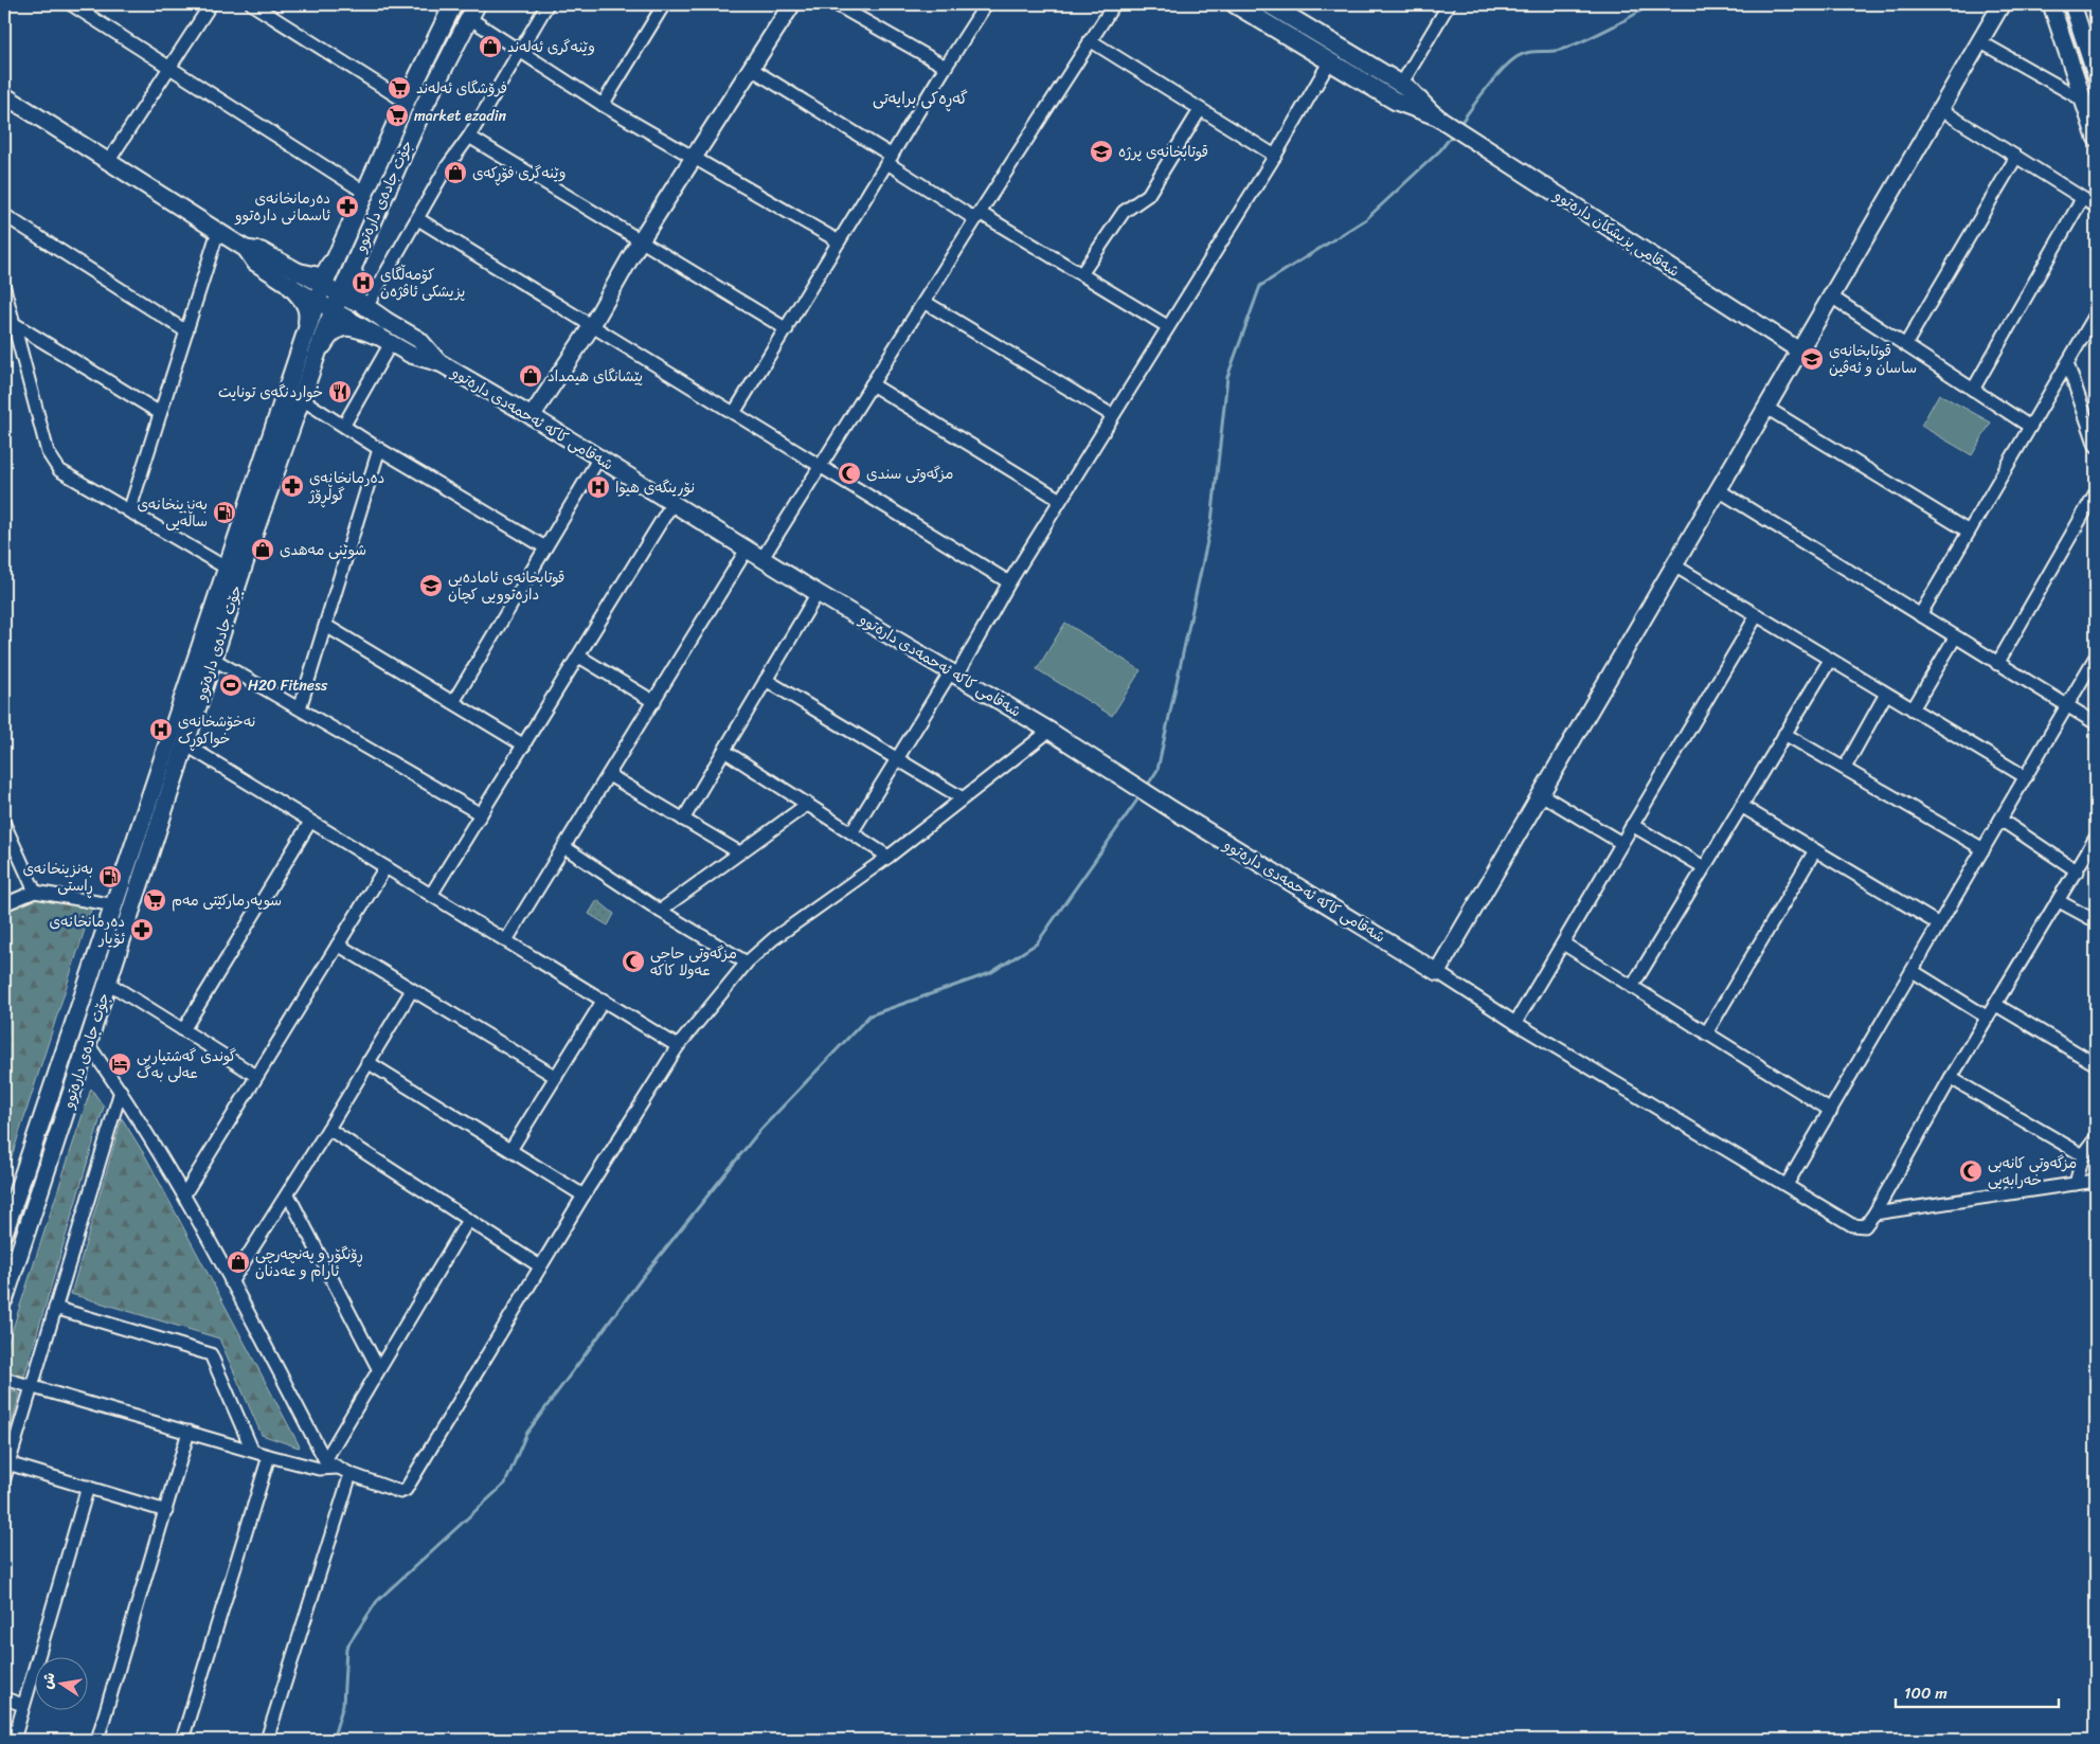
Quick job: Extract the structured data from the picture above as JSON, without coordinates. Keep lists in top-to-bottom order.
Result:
{
  "streets": {
    "main road": ["جۆت جادەی دارەتوو", "شەقامی پزیشکان دارەتوو"],
    "street": ["شەقامی کاکە ئەحمەدی دارەتوو"]
  },
  "crossings": [
    ["جۆت جادەی دارەتوو", "شەقامی کاکە ئەحمەدی دارەتوو"]
  ],
  "districts": ["گەڕەکی برایەتی"],
  "places": {
    "shop": [
      "وێنەگری ئەلەند",
      "وێنەگری فۆڕکەی",
      "پێشانگای هیمداد",
      "شوێنی مەهدی",
      "ڕۆنگۆڕ و پەنچەرچی ئارام و عەدنان"
    ],
    "supermarket": ["فرۆشگای ئەلەند", "market ezadin", "سوپەرمارکێتی مەم"],
    "school or university": ["قوتابخانەی پرژە", "قوتابخانەی ساسان و ئەڤین", "قوتابخانەی ئامادەیی دارەتوویی کچان"],
    "pharmacy": ["دەرمانخانەی ئاسمانی دارەتوو", "دەرمانخانەی گوڵڕۆژ", "دەرمانخانەی ئۆیار"],
    "hospital": ["کۆمەڵگای پزیشکی ئاڤژەن", "نۆرینگەی هیوا", "نەخۆشخانەی خواکوڕک"],
    "restaurant": ["خواردنگەی تونایت"],
    "mosque": ["مزگەوتی سندی", "مزگەوتی حاجی عەولا کاکە", "مزگەوتی کانەبی خەرابەیی"],
    "fuel station": ["بەنزینخانەی ساڵەیی", "بەنزینخانەی ڕاستی"],
    "sports": ["H2O Fitness"],
    "hotel": ["گوندی گەشتیاریی عەلی بەگ"]
  },
  "scale_bar": "100 m",
  "north": "left"
}
